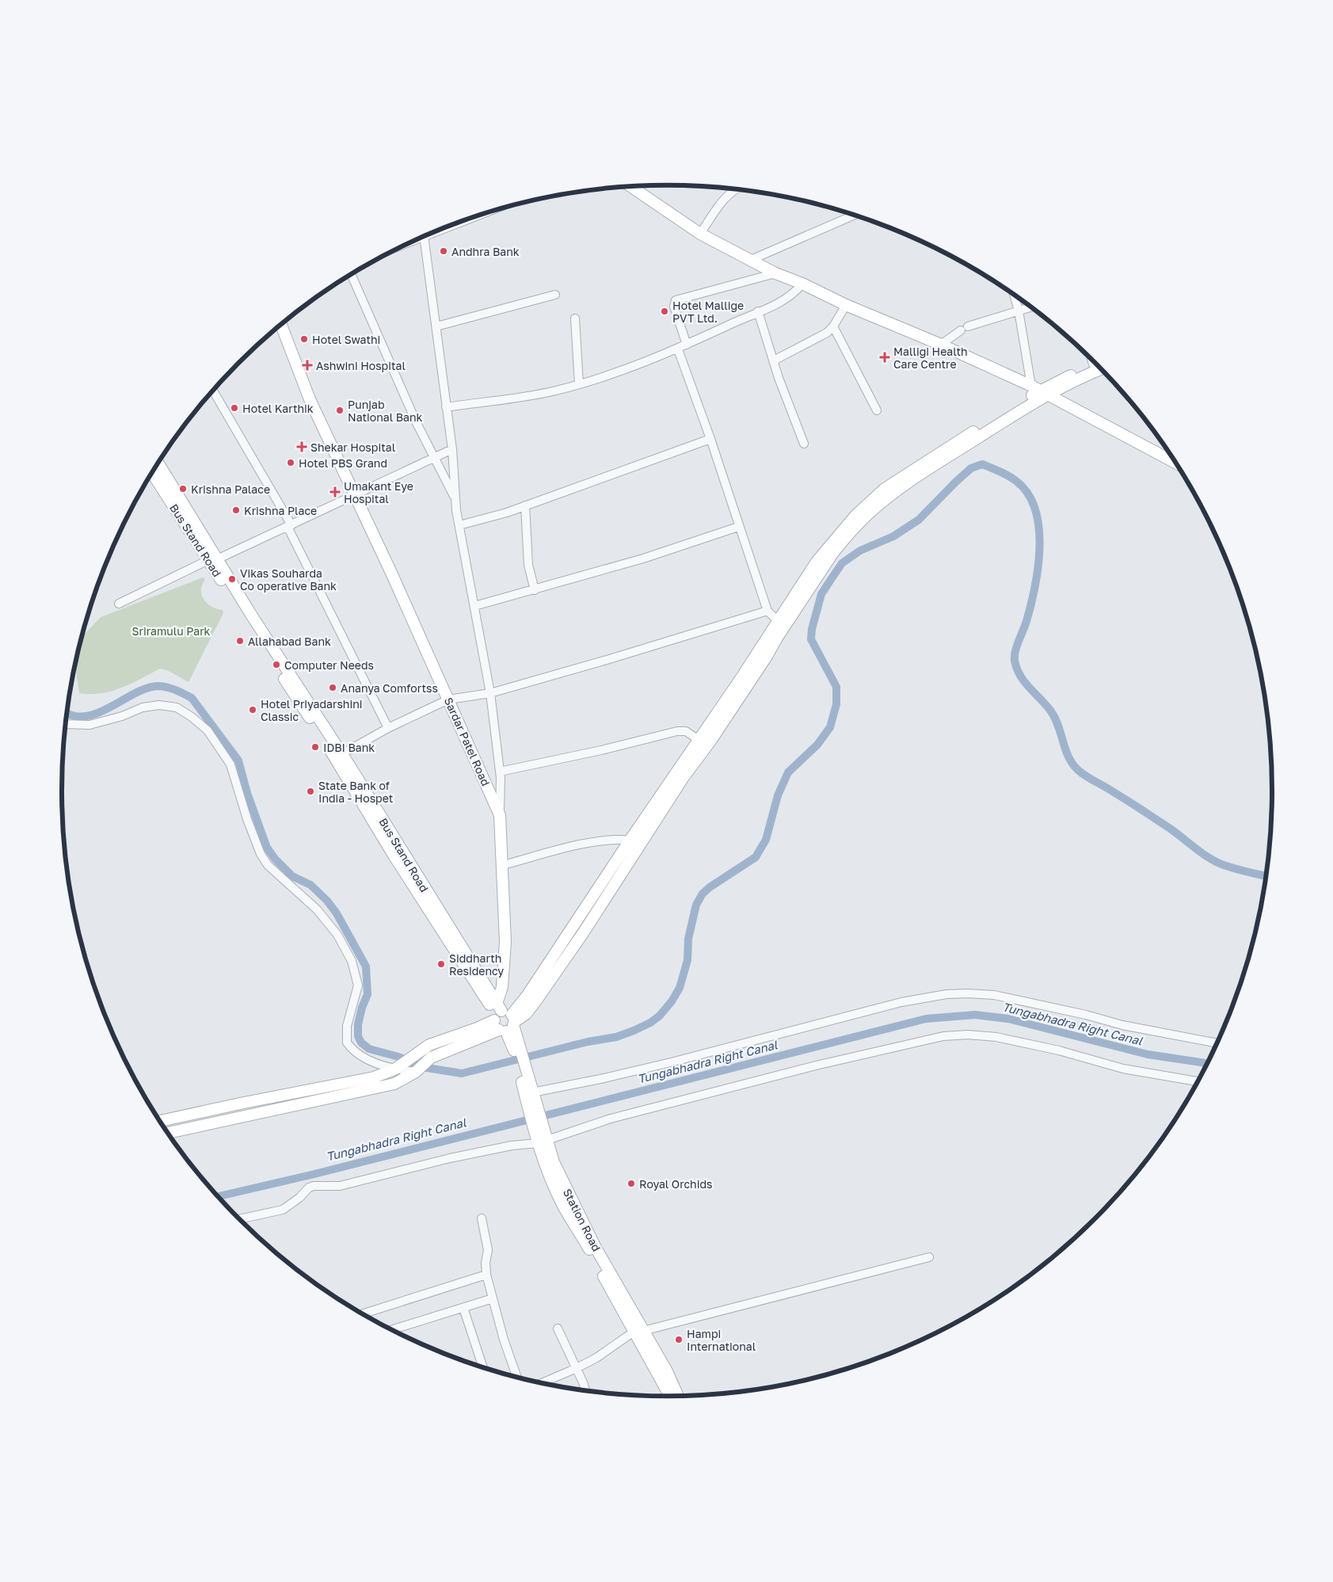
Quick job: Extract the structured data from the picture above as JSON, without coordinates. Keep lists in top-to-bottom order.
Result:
{
  "streets": {
    "street": ["Bus Stand Road", "Sardar Patel Road", "Station Road"]
  },
  "crossings": [
    ["Bus Stand Road", "Sardar Patel Road"]
  ],
  "water": ["Tungabhadra Right Canal"],
  "parks": ["Sriramulu Park"],
  "places": {
    "other": [
      "Andhra Bank",
      "Hotel Mallige PVT Ltd.",
      "Hotel Swathi",
      "Hotel Karthik",
      "Punjab National Bank",
      "Hotel PBS Grand",
      "Krishna Palace",
      "Krishna Place",
      "Vikas Souharda Co operative Bank",
      "Allahabad Bank",
      "Computer Needs",
      "Ananya Comfortss",
      "Hotel Priyadarshini Classic",
      "IDBI Bank",
      "State Bank of India - Hospet",
      "Siddharth Residency",
      "Royal Orchids",
      "Hampi International"
    ],
    "health": [
      "Malligi Health Care Centre",
      "Ashwini Hospital",
      "Shekar Hospital",
      "Umakant Eye Hospital"
    ]
  }
}
